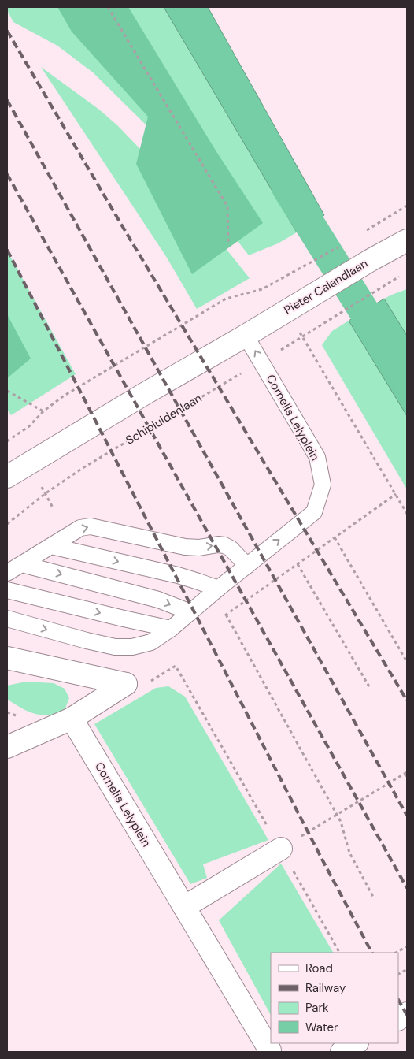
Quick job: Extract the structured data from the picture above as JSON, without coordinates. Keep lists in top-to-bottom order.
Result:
{
  "streets": {
    "street": ["Pieter Calandlaan", "Cornelis Lelyplein"],
    "path": ["Schipluidenlaan"]
  },
  "crossings": [
    ["Pieter Calandlaan", "Cornelis Lelyplein"],
    ["Cornelis Lelyplein", "Schipluidenlaan"]
  ],
  "legend": [
    "Road",
    "Railway",
    "Park",
    "Water"
  ]
}
